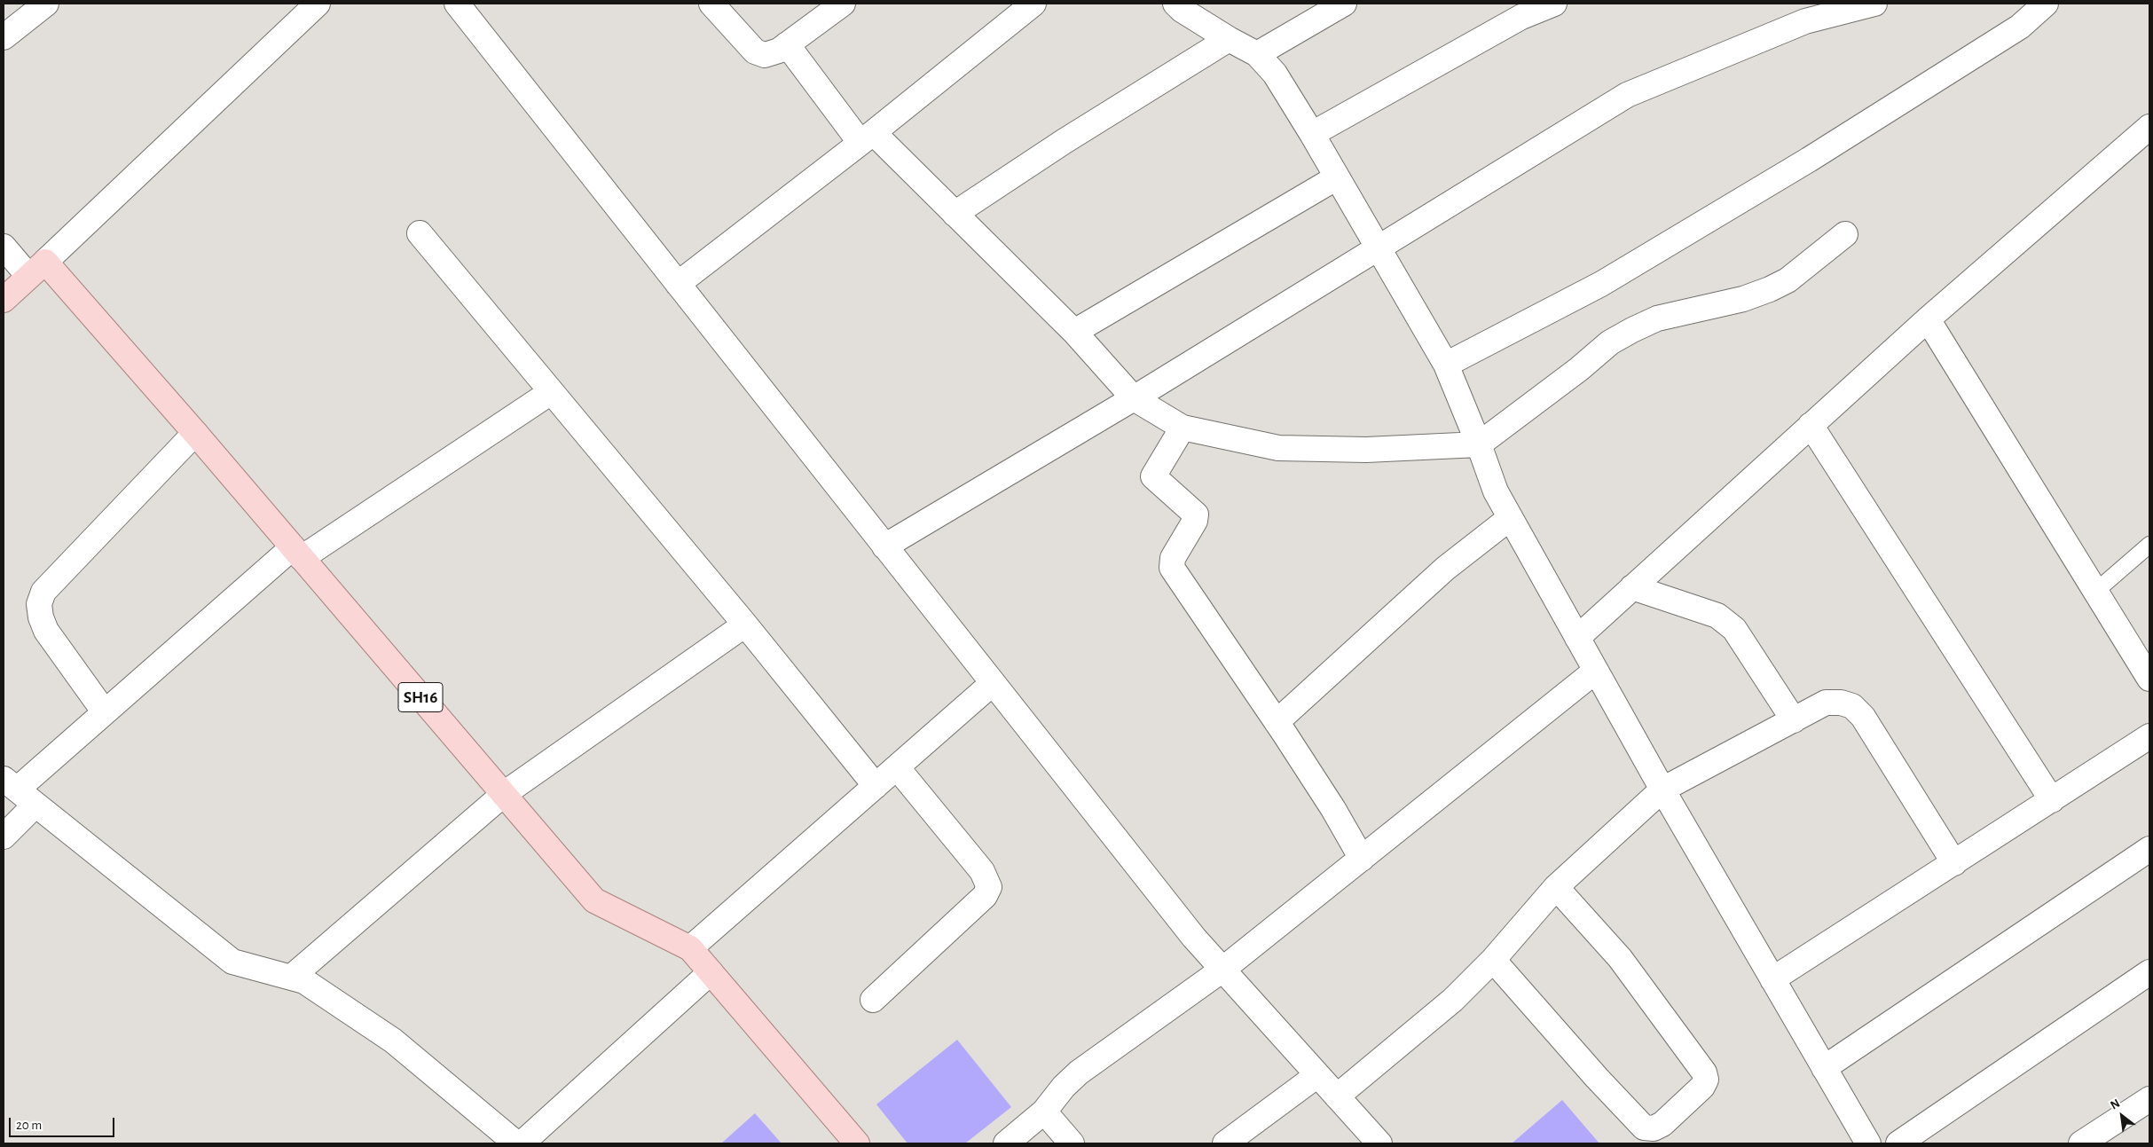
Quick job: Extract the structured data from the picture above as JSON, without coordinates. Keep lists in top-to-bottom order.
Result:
{
  "streets": {
    "main road": ["SH16"]
  },
  "scale_bar": "20 m",
  "north": "top left"
}
